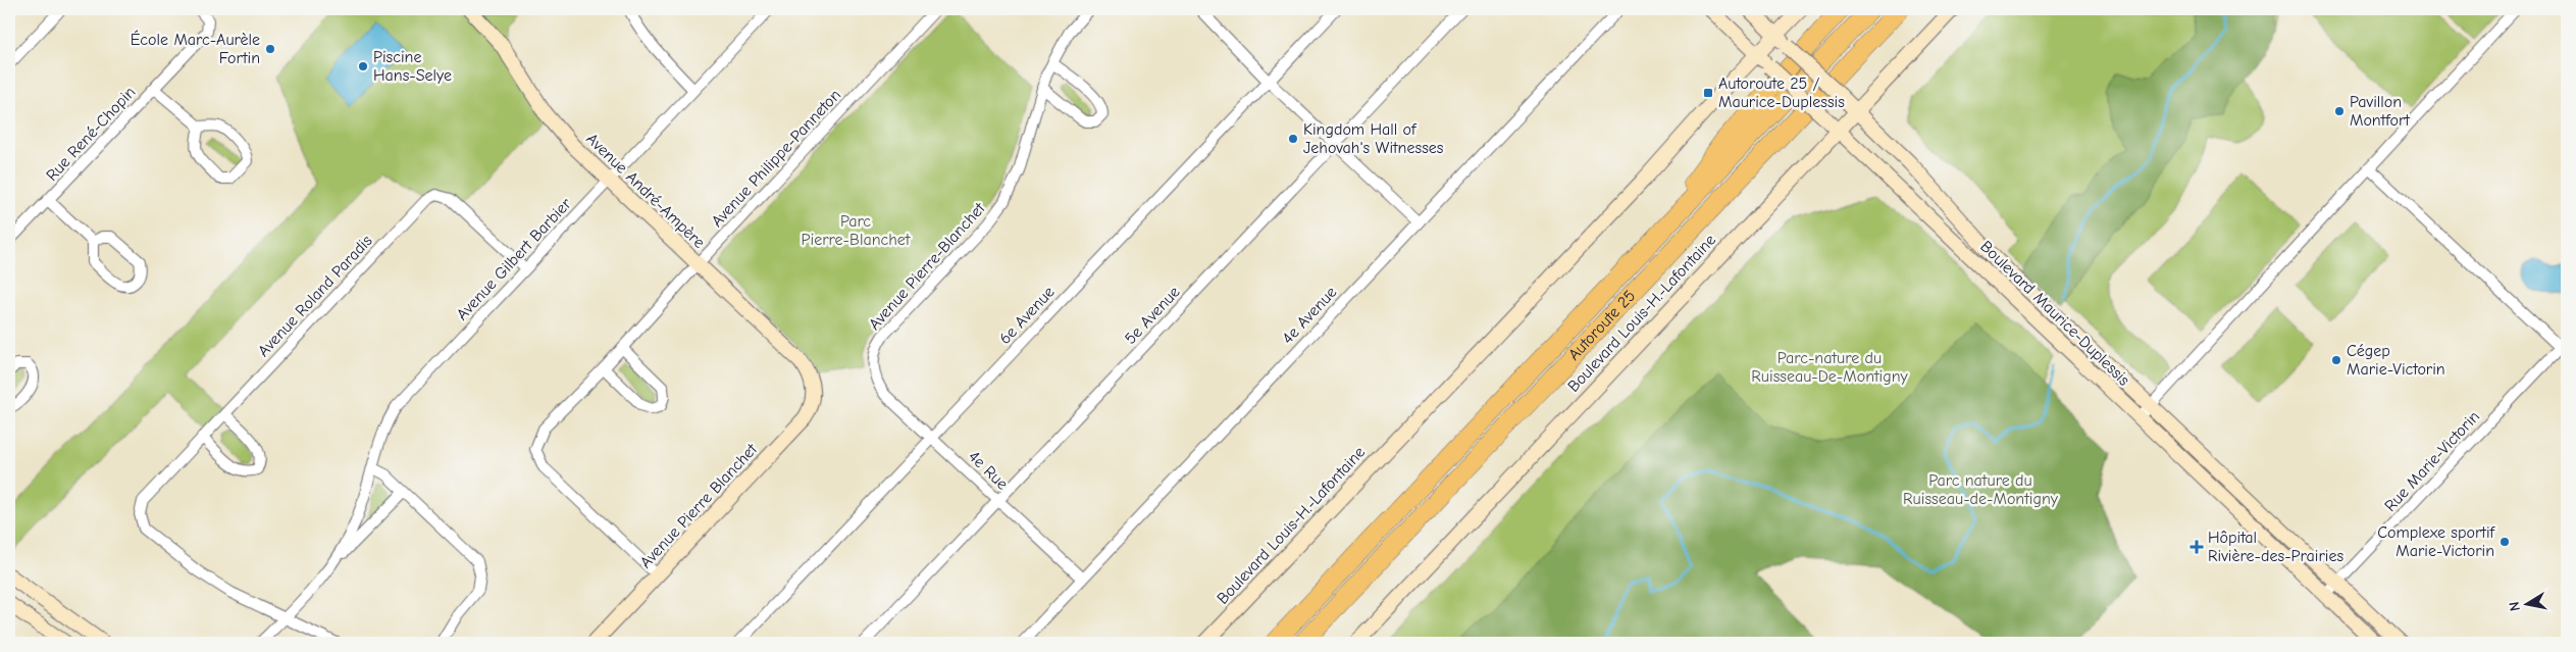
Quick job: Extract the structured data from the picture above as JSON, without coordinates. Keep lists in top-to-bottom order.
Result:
{
  "streets": {
    "highway": ["Autoroute 25"],
    "street": [
      "Rue René-Chopin",
      "Avenue Philippe-Panneton",
      "Avenue André-Ampère",
      "Avenue Gilbert Barbier",
      "Avenue Pierre-Blanchet",
      "Avenue Roland Paradis",
      "Boulevard Louis-H.-Lafontaine",
      "Boulevard Maurice-Duplessis",
      "6e Avenue",
      "5e Avenue",
      "4e Avenue",
      "Rue Marie-Victorin",
      "4e Rue",
      "Avenue Pierre Blanchet"
    ]
  },
  "crossings": [
    ["Avenue Philippe-Panneton", "Avenue André-Ampère"],
    ["Avenue Philippe-Panneton", "Avenue Pierre Blanchet"],
    ["Avenue André-Ampère", "Avenue Gilbert Barbier"],
    ["Avenue André-Ampère", "Avenue Pierre Blanchet"],
    ["Avenue Gilbert Barbier", "Avenue Roland Paradis"],
    ["Avenue Pierre-Blanchet", "4e Rue"],
    ["Boulevard Louis-H.-Lafontaine", "Boulevard Maurice-Duplessis"],
    ["Boulevard Maurice-Duplessis", "Rue Marie-Victorin"],
    ["6e Avenue", "4e Rue"],
    ["5e Avenue", "4e Rue"],
    ["4e Avenue", "4e Rue"]
  ],
  "parks": ["Parc Pierre-Blanchet", "Parc-nature du Ruisseau-De-Montigny", "Parc nature du Ruisseau-de-Montigny"],
  "places": {
    "other": [
      "École Marc-Aurèle Fortin",
      "Piscine Hans-Selye",
      "Pavillon Montfort",
      "Kingdom Hall of Jehovah's Witnesses",
      "Cégep Marie-Victorin",
      "Complexe sportif Marie-Victorin"
    ],
    "transit": ["Autoroute 25 / Maurice-Duplessis"],
    "health": ["Hôpital Rivière-des-Prairies"]
  },
  "north": "left"
}
